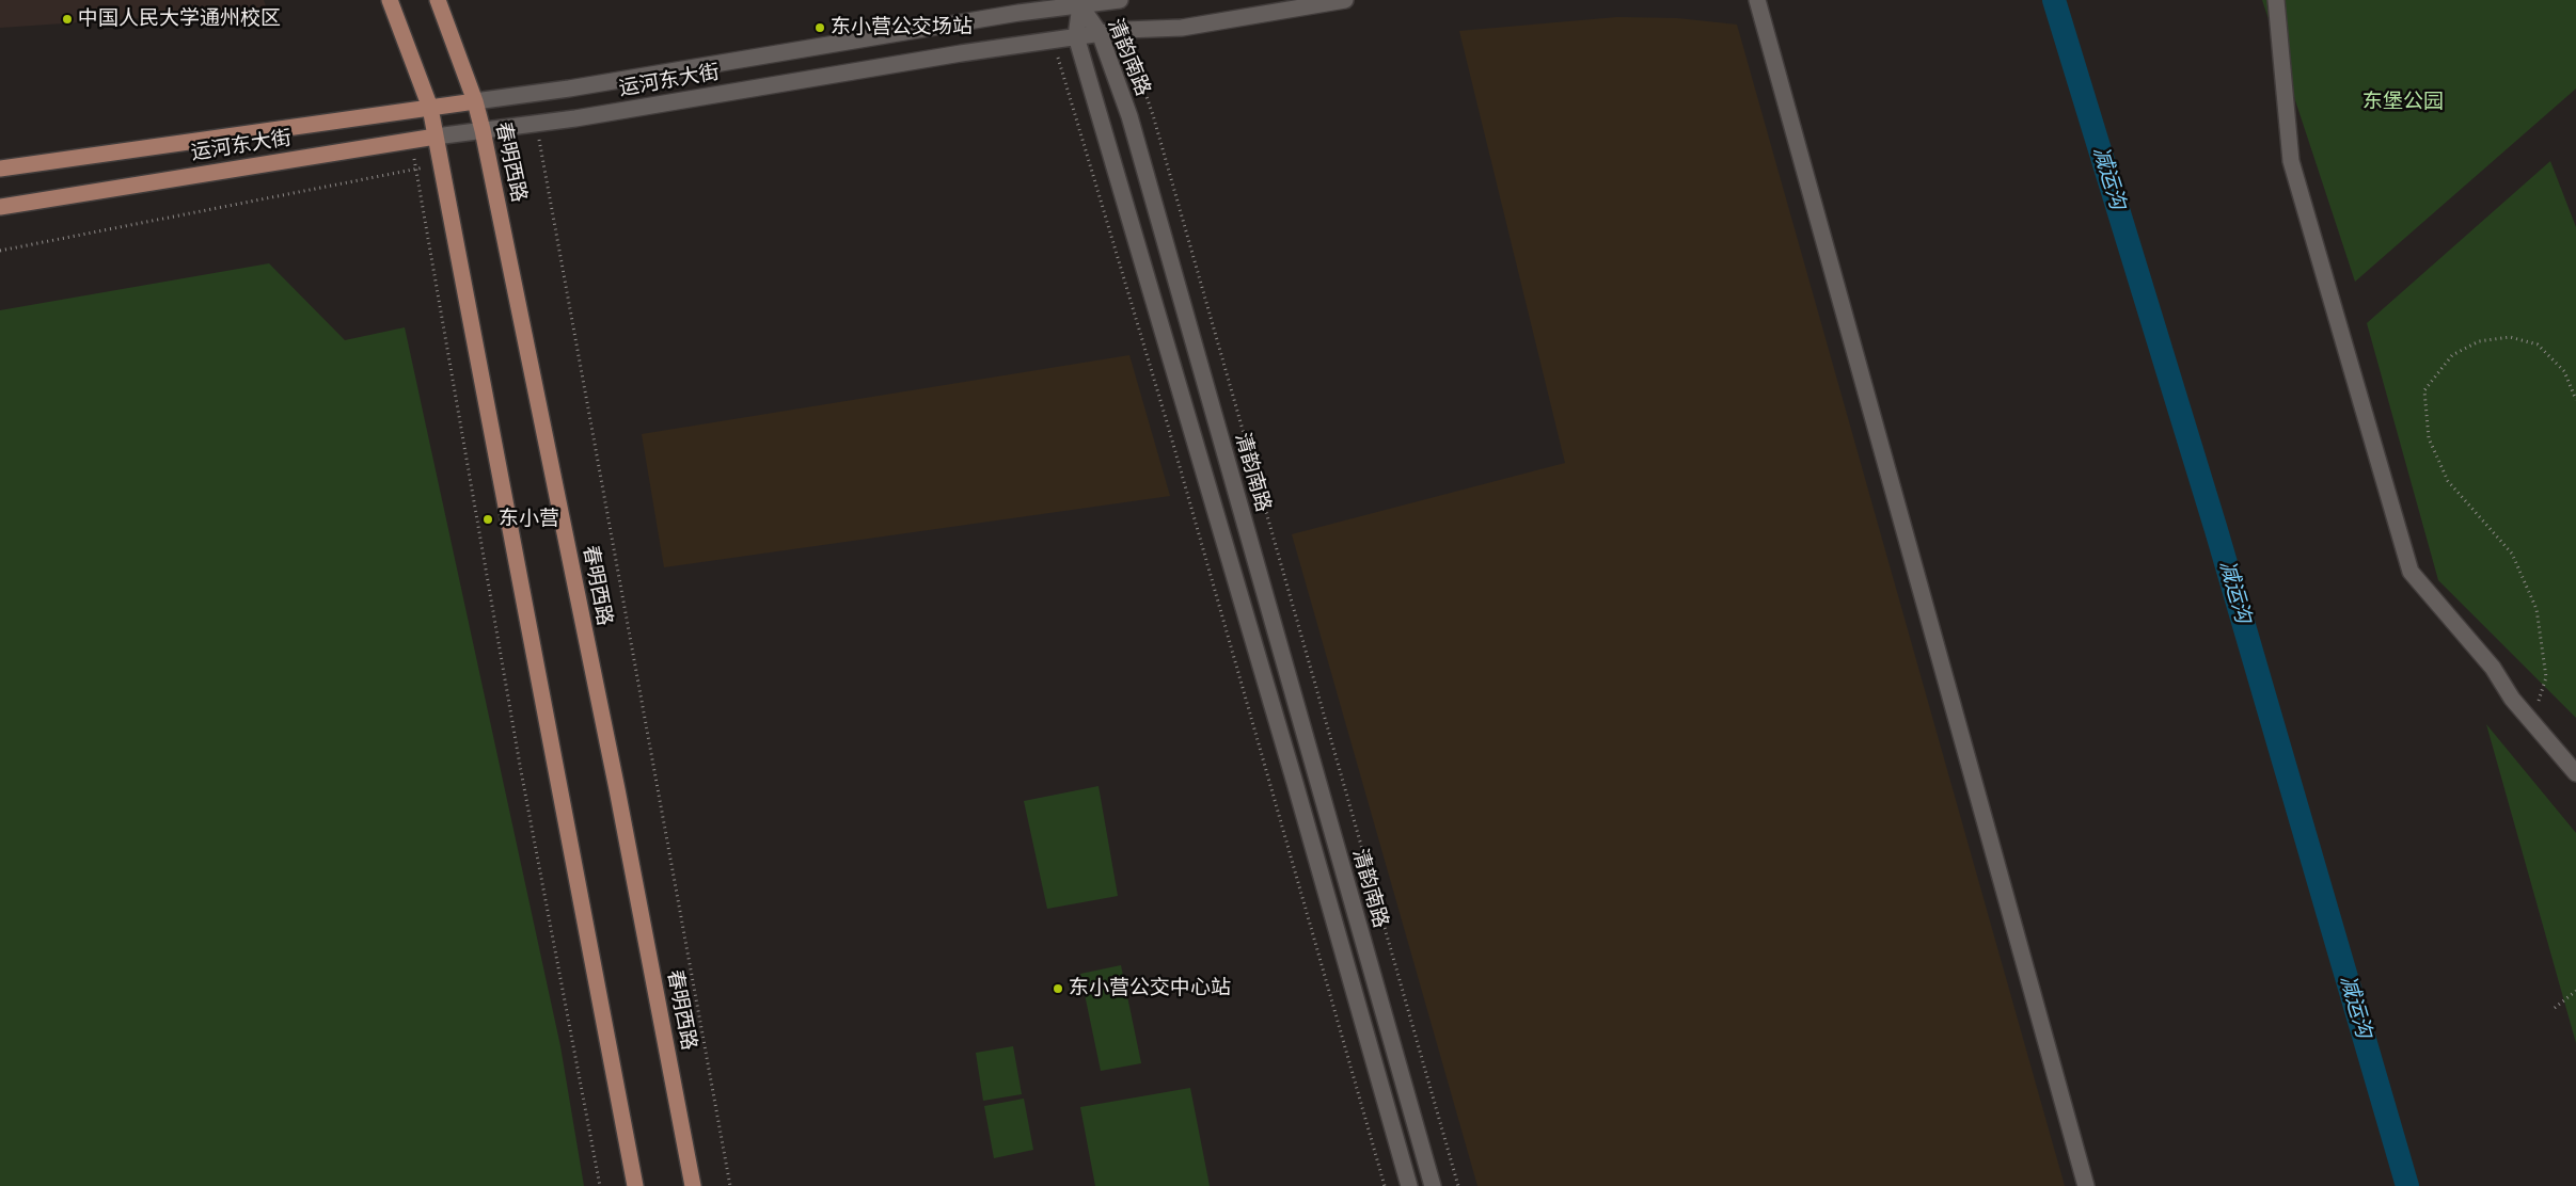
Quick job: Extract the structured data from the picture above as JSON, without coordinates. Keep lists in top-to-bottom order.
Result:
{
  "streets": {
    "main road": ["清韵南路", "运河东大街", "春明西路"]
  },
  "crossings": [
    ["清韵南路", "运河东大街"],
    ["运河东大街", "春明西路"]
  ],
  "water": ["减运沟"],
  "parks": ["东堡公园"],
  "places": [
    "中国人民大学通州校区",
    "东小营公交场站",
    "东小营",
    "东小营公交中心站"
  ]
}
